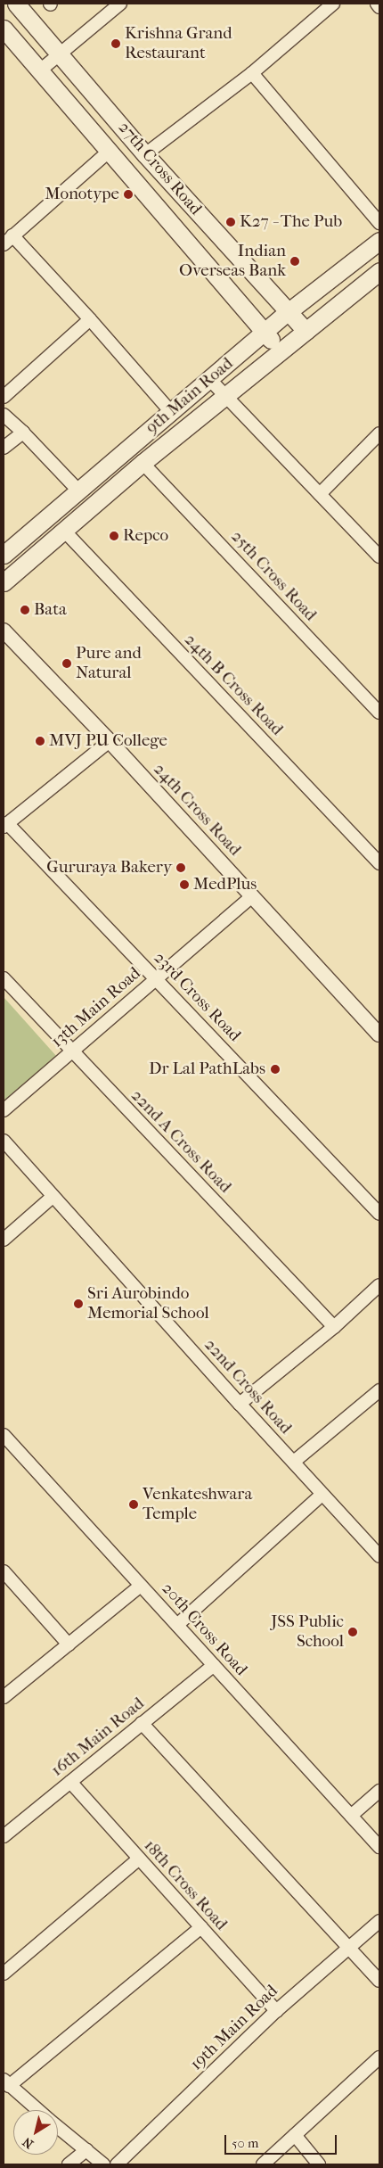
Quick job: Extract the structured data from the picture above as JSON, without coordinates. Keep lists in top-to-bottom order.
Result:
{
  "streets": {
    "main road": ["27th Cross Road", "9th Main Road"],
    "street": [
      "25th Cross Road",
      "24th B Cross Road",
      "24th Cross Road",
      "23rd Cross Road",
      "13th Main Road",
      "22nd A Cross Road",
      "22nd Cross Road",
      "20th Cross Road",
      "16th Main Road",
      "18th Cross Road",
      "19th Main Road"
    ]
  },
  "crossings": [
    ["27th Cross Road", "9th Main Road"],
    ["9th Main Road", "25th Cross Road"],
    ["9th Main Road", "24th B Cross Road"],
    ["24th Cross Road", "13th Main Road"],
    ["23rd Cross Road", "13th Main Road"],
    ["13th Main Road", "22nd A Cross Road"],
    ["20th Cross Road", "16th Main Road"],
    ["16th Main Road", "18th Cross Road"],
    ["18th Cross Road", "19th Main Road"]
  ],
  "places": [
    "Krishna Grand Restaurant",
    "Monotype",
    "K27 - The Pub",
    "Indian Overseas Bank",
    "Repco",
    "Bata",
    "Pure and Natural",
    "MVJ PU College",
    "Gururaya Bakery",
    "MedPlus",
    "Dr Lal PathLabs",
    "Sri Aurobindo Memorial School",
    "Venkateshwara Temple",
    "JSS Public School"
  ],
  "scale_bar": "50 m",
  "north": "bottom left"
}
